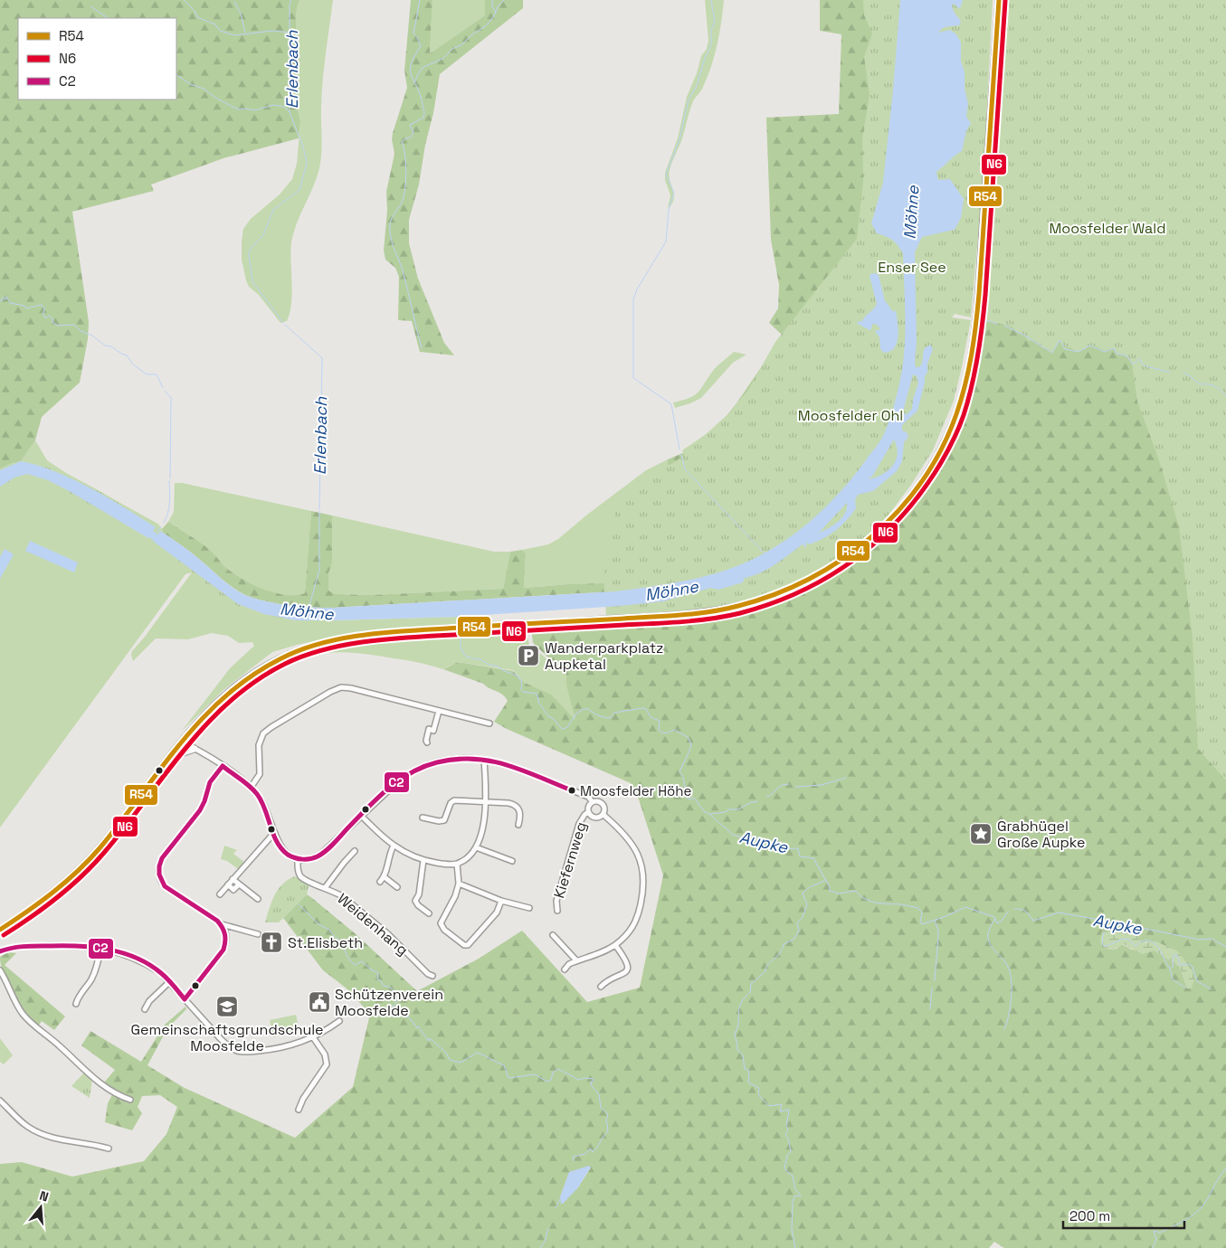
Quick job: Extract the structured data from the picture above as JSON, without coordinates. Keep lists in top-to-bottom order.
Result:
{
  "streets": {
    "street": ["Kiefernweg", "Weidenhang"]
  },
  "water": ["Erlenbach", "Möhne", "Aupke"],
  "parks": ["Moosfelder Wald", "Enser See", "Moosfelder Ohl"],
  "places": {
    "parking": ["Wanderparkplatz Aupketal"],
    "other": ["Moosfelder Höhe"],
    "place": ["Grabhügel Große Aupke"],
    "church": ["St.Elisbeth"],
    "public building": ["Schützenverein Moosfelde"],
    "school or university": ["Gemeinschaftsgrundschule Moosfelde"]
  },
  "lines": ["transit line R54", "transit line N6", "transit line C2"],
  "legend": ["R54", "N6", "C2"],
  "scale_bar": "200 m",
  "north": "top"
}
